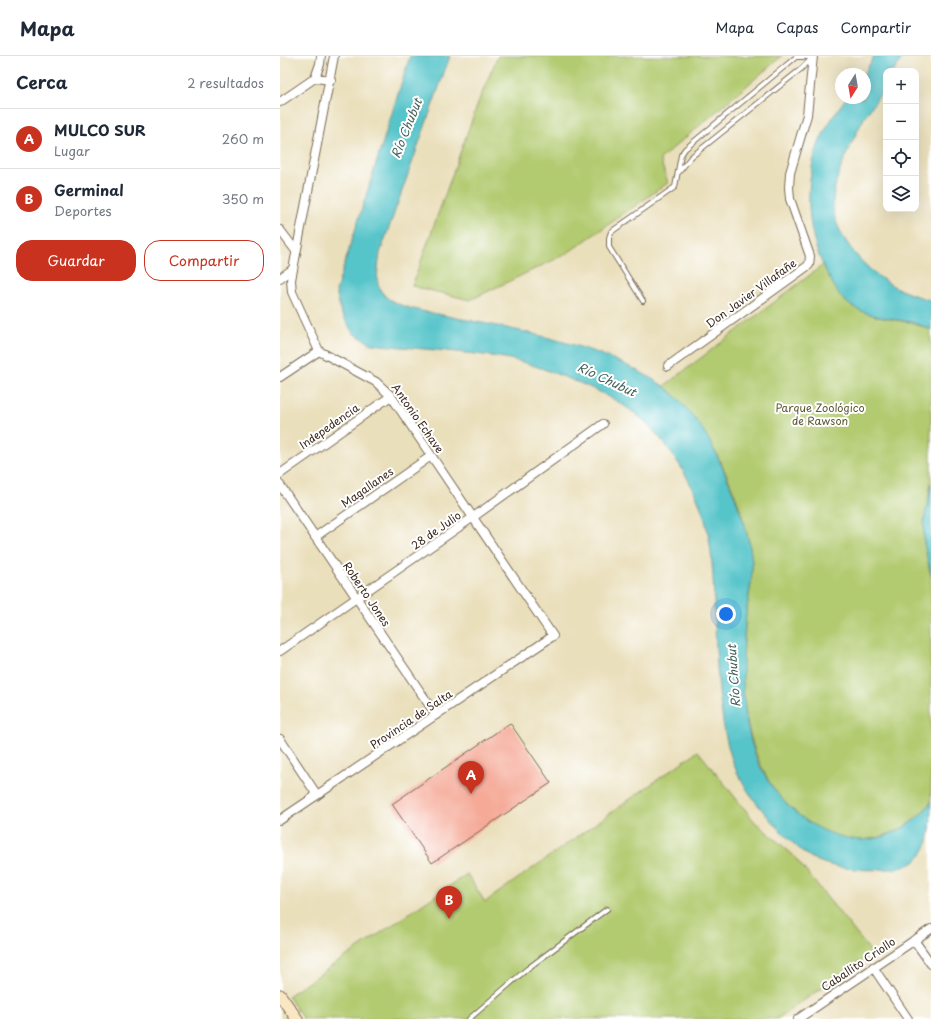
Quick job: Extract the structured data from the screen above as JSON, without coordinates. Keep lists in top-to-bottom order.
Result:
{
  "streets": {
    "street": [
      "Don Javier Villafañe",
      "Antonio Echave",
      "Indepedencia",
      "Magallanes",
      "28 de Julio",
      "Roberto Jones",
      "Provincia de Salta",
      "Caballito Criollo"
    ]
  },
  "crossings": [
    ["Antonio Echave", "Indepedencia"],
    ["Antonio Echave", "Magallanes"],
    ["Antonio Echave", "28 de Julio"],
    ["Antonio Echave", "Provincia de Salta"],
    ["Magallanes", "Roberto Jones"],
    ["28 de Julio", "Roberto Jones"],
    ["Roberto Jones", "Provincia de Salta"]
  ],
  "water": ["Río Chubut"],
  "parks": ["Parque Zoológico de Rawson"],
  "north": "bottom",
  "page": {
    "header": "Mapa",
    "nav": ["Mapa", "Capas", "Compartir"],
    "heading": ["Cerca", "2 resultados"],
    "map_buttons": ["+", "−"],
    "list": [
      {
        "mark": "A",
        "name": "MULCO SUR",
        "note": "Lugar",
        "value": "260 m"
      },
      {
        "mark": "B",
        "name": "Germinal",
        "note": "Deportes",
        "value": "350 m"
      }
    ],
    "buttons": ["Guardar", "Compartir"],
    "pins": ["A", "B"]
  }
}
